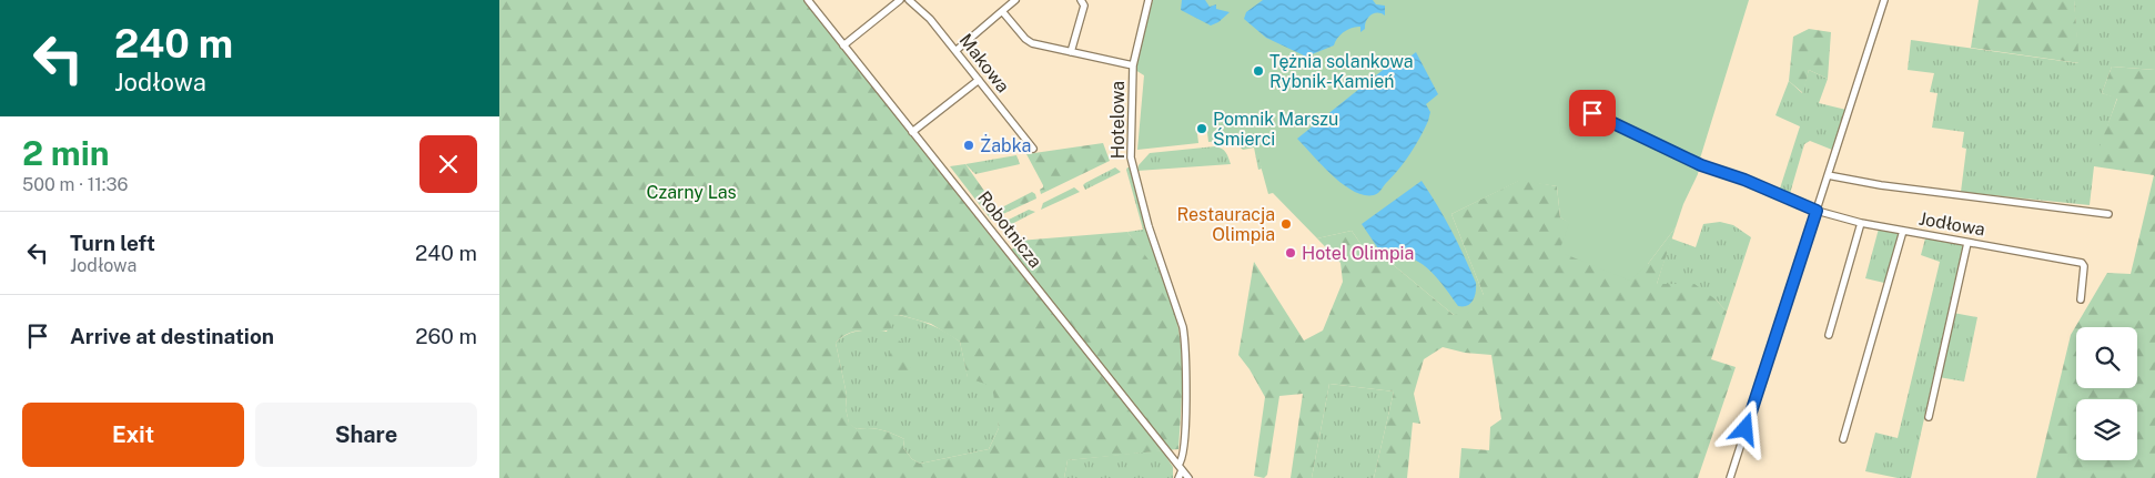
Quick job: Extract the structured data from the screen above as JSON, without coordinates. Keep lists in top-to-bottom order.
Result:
{
  "streets": {
    "street": [
      "Makowa",
      "Hotelowa",
      "Jodłowa",
      "Robotnicza"
    ]
  },
  "crossings": [
    ["Hotelowa", "Robotnicza"]
  ],
  "parks": ["Czarny Las"],
  "places": [
    "Tężnia solankowa Rybnik-Kamień",
    "Pomnik Marszu Śmierci",
    "Żabka",
    "Restauracja Olimpia",
    "Hotel Olimpia"
  ],
  "page": {
    "turn": ["240 m", "Jodłowa"],
    "heading": ["2 min", "500 m · 11:36"],
    "list": [
      {
        "name": "Turn left",
        "note": "Jodłowa",
        "value": "240 m"
      },
      {
        "name": "Arrive at destination",
        "value": "260 m"
      }
    ],
    "buttons": ["Exit", "Share"]
  }
}
